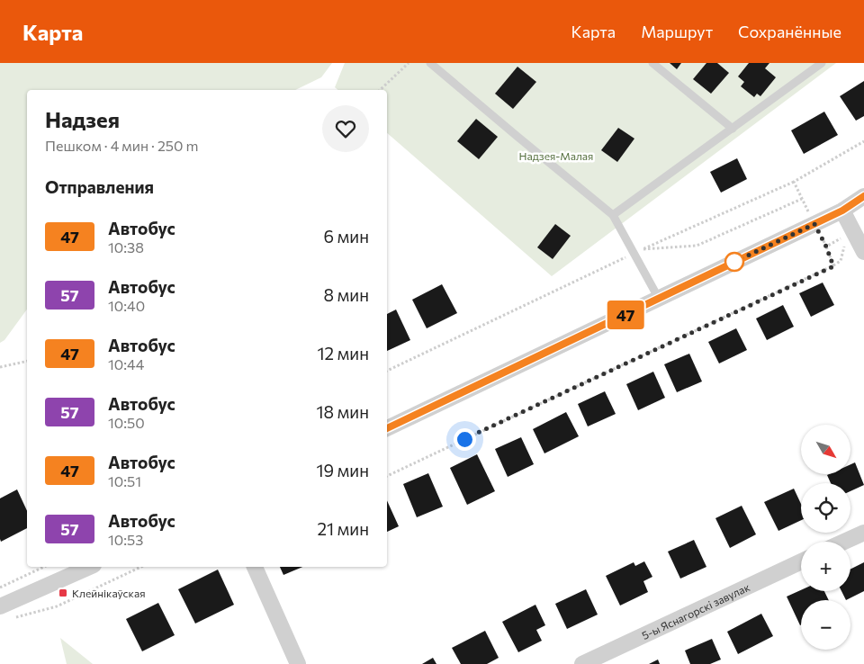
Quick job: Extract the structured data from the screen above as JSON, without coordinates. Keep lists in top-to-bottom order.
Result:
{
  "streets": {
    "street": ["5-ы Яснагорскі завулак"]
  },
  "parks": ["Надзея-Малая"],
  "places": {
    "transit": ["Клейнікаўская"]
  },
  "lines": ["bus line 47"],
  "north": "bottom right",
  "page": {
    "header": "Карта",
    "nav": ["Карта", "Маршрут", "Сохранённые"],
    "on_map": "47",
    "heading": [
      ["Надзея", "Пешком · 4 мин · 250 m"],
      "Отправления"
    ],
    "list": [
      {
        "mark": "47",
        "name": "Автобус",
        "note": "10:38",
        "value": "6 мин"
      },
      {
        "mark": "57",
        "name": "Автобус",
        "note": "10:40",
        "value": "8 мин"
      },
      {
        "mark": "47",
        "name": "Автобус",
        "note": "10:44",
        "value": "12 мин"
      },
      {
        "mark": "57",
        "name": "Автобус",
        "note": "10:50",
        "value": "18 мин"
      },
      {
        "mark": "47",
        "name": "Автобус",
        "note": "10:51",
        "value": "19 мин"
      },
      {
        "mark": "57",
        "name": "Автобус",
        "note": "10:53",
        "value": "21 мин"
      }
    ],
    "map_buttons": ["+", "−"]
  }
}
